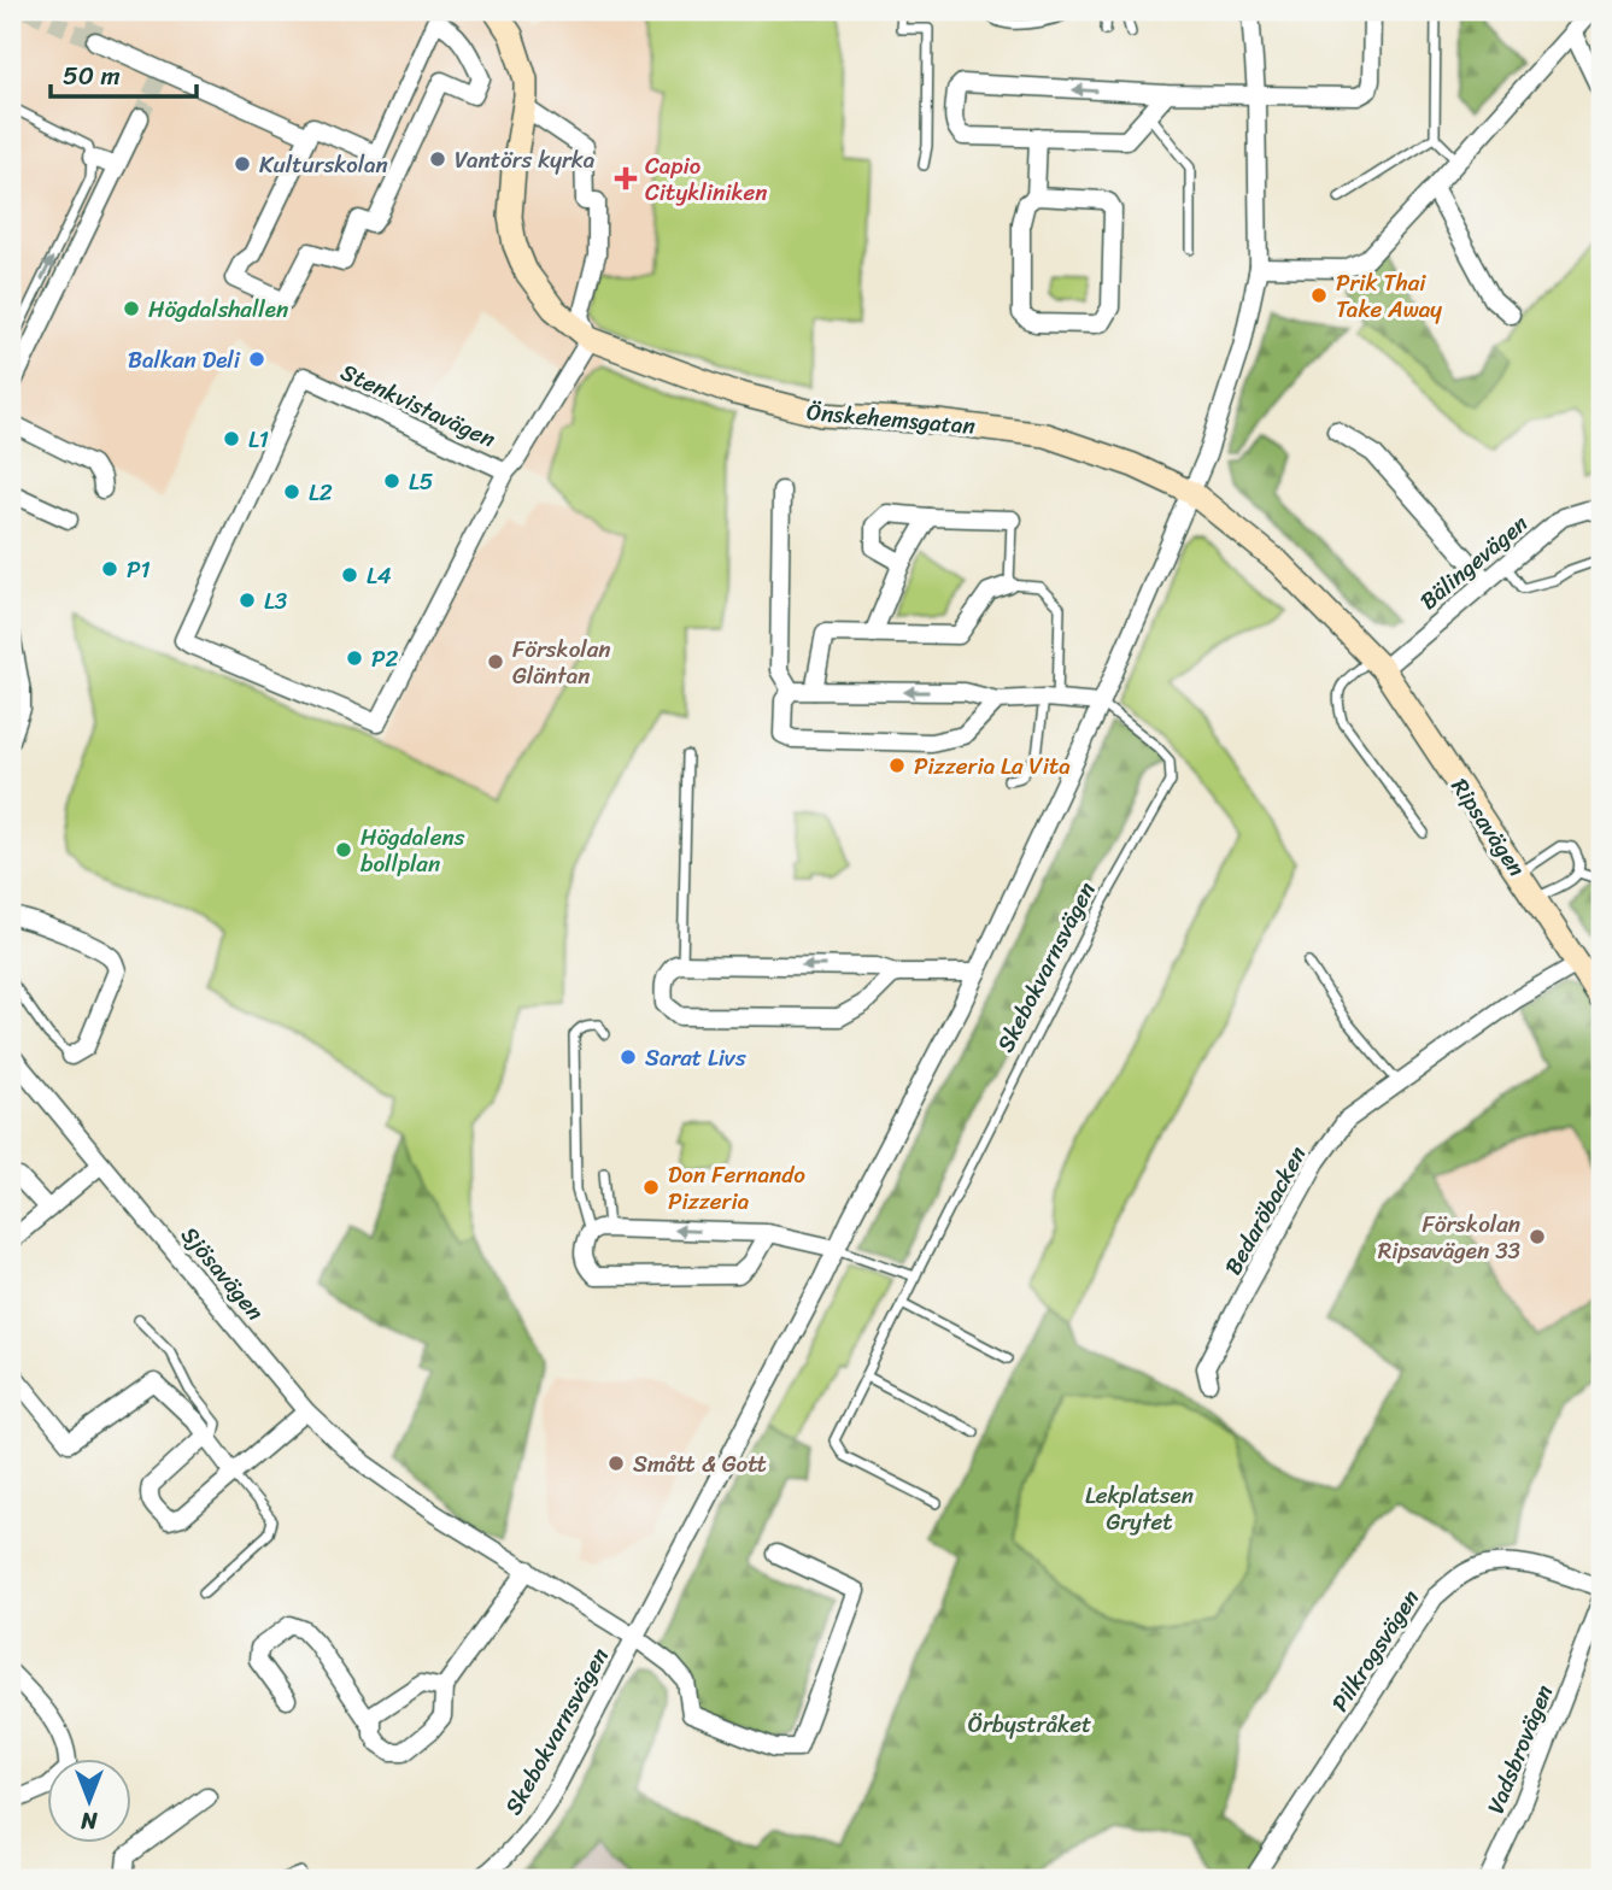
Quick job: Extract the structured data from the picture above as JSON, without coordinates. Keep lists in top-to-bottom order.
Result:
{
  "streets": {
    "street": [
      "Stenkvistavägen",
      "Önskehemsgatan",
      "Bälingevägen",
      "Ripsavägen",
      "Skebokvarnsvägen",
      "Bedaröbacken",
      "Sjösavägen",
      "Pilkrogsvägen",
      "Vadsbrovägen"
    ]
  },
  "crossings": [
    ["Önskehemsgatan", "Ripsavägen"],
    ["Önskehemsgatan", "Skebokvarnsvägen"],
    ["Bälingevägen", "Ripsavägen"],
    ["Ripsavägen", "Skebokvarnsvägen"],
    ["Ripsavägen", "Bedaröbacken"],
    ["Skebokvarnsvägen", "Sjösavägen"]
  ],
  "parks": ["Lekplatsen Grytet", "Örbystråket"],
  "places": {
    "other": [
      "Vantörs kyrka",
      "Kulturskolan",
      "Prik Thai Take Away",
      "Högdalshallen",
      "Balkan Deli",
      "L1",
      "L5",
      "L2",
      "P1",
      "L4",
      "L3",
      "P2",
      "Förskolan Gläntan",
      "Pizzeria La Vita",
      "Högdalens bollplan",
      "Sarat Livs",
      "Don Fernando Pizzeria",
      "Förskolan Ripsavägen 33",
      "Smått & Gott"
    ],
    "health": ["Capio Citykliniken"]
  },
  "scale_bar": "50 m",
  "north": "bottom"
}
